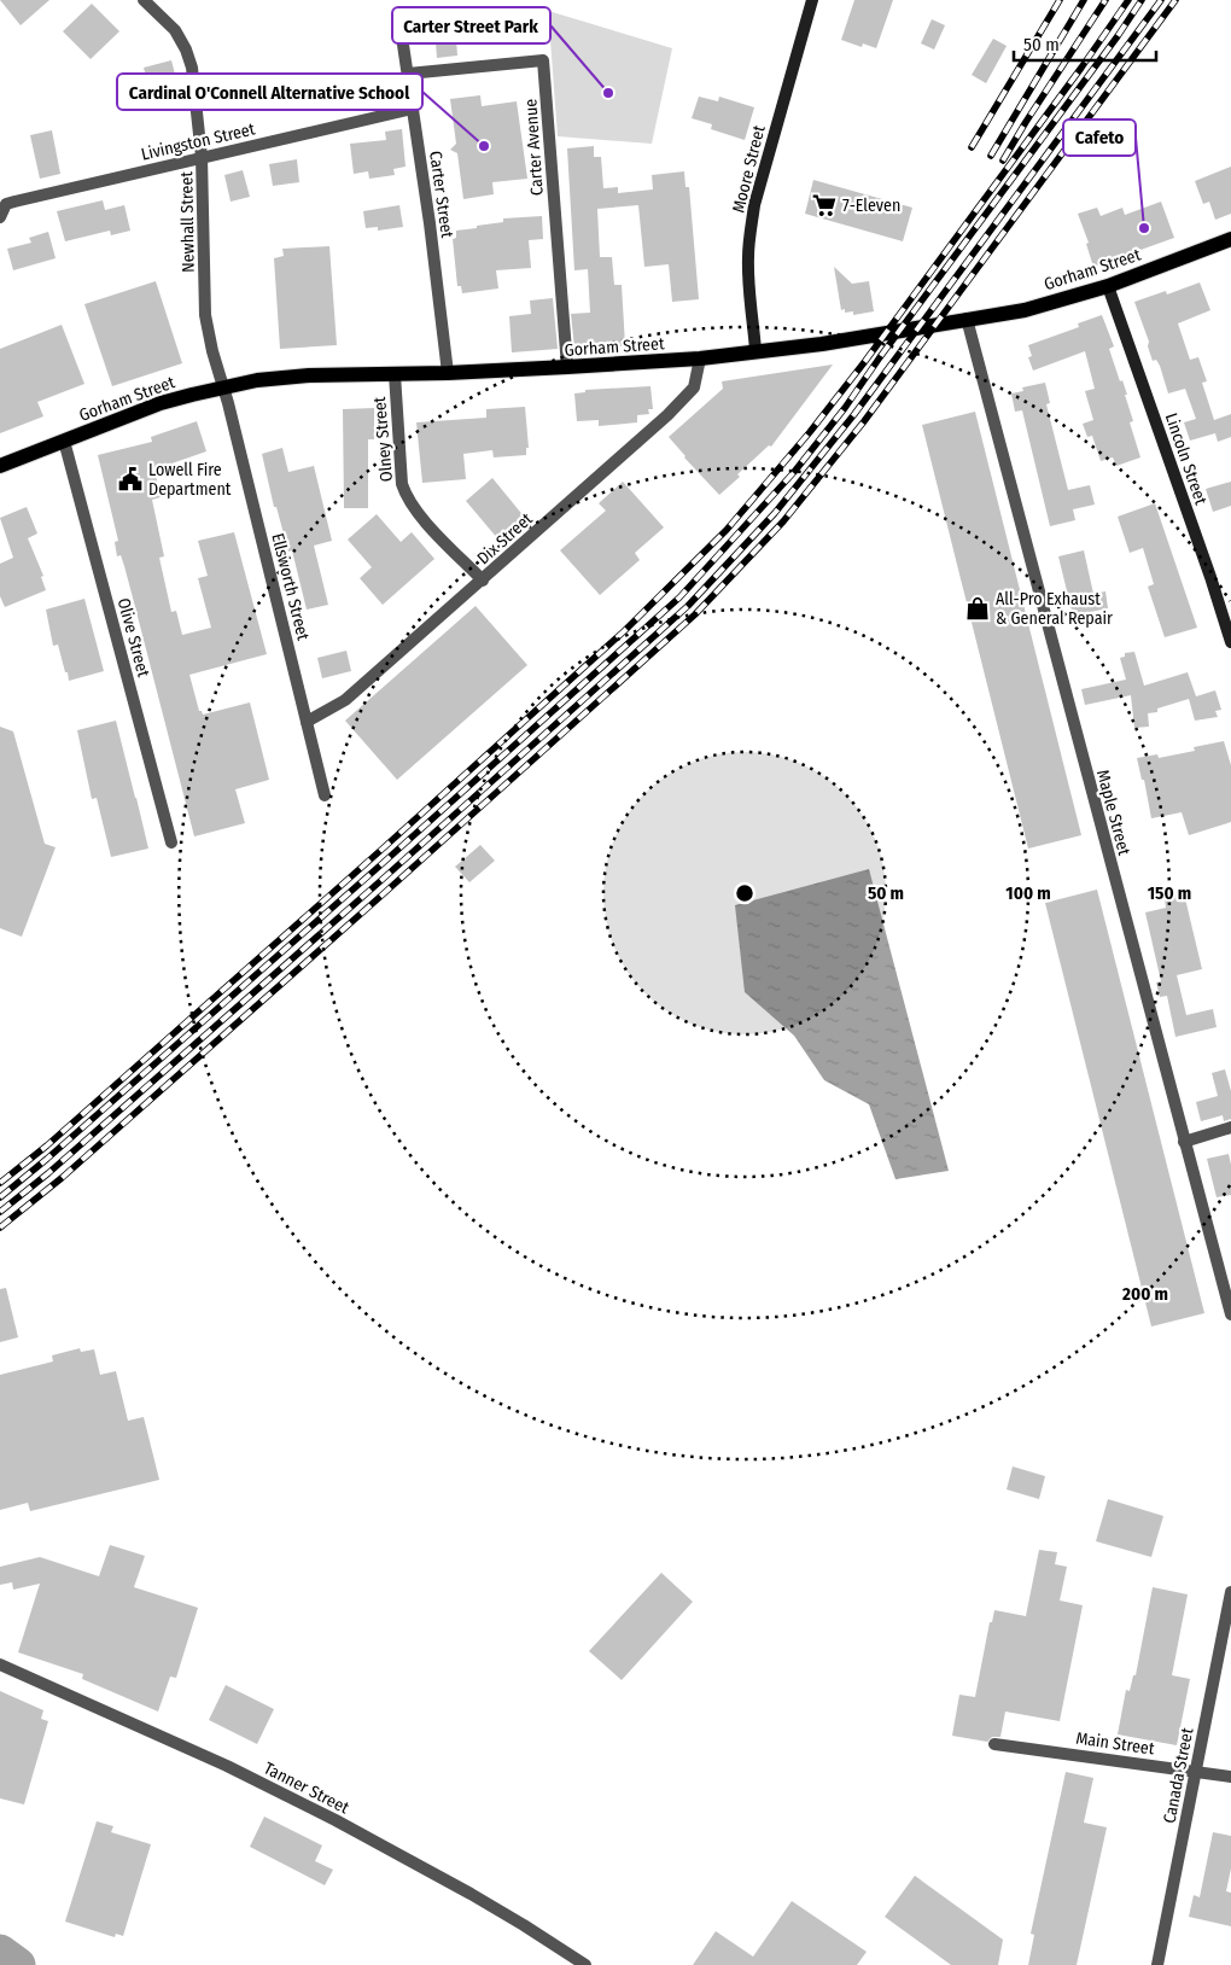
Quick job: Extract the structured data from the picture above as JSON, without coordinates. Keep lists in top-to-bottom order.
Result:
{
  "streets": {
    "main road": ["Gorham Street"],
    "street": [
      "Livingston Street",
      "Carter Avenue",
      "Moore Street",
      "Carter Street",
      "Newhall Street",
      "Olney Street",
      "Lincoln Street",
      "Dix Street",
      "Ellsworth Street",
      "Olive Street",
      "Maple Street",
      "Main Street",
      "Canada Street",
      "Tanner Street"
    ]
  },
  "crossings": [
    ["Livingston Street", "Carter Street"],
    ["Livingston Street", "Newhall Street"],
    ["Carter Avenue", "Carter Street"],
    ["Carter Avenue", "Gorham Street"],
    ["Moore Street", "Gorham Street"],
    ["Carter Street", "Gorham Street"],
    ["Newhall Street", "Gorham Street"],
    ["Newhall Street", "Ellsworth Street"],
    ["Gorham Street", "Olney Street"],
    ["Gorham Street", "Lincoln Street"],
    ["Gorham Street", "Dix Street"],
    ["Gorham Street", "Ellsworth Street"],
    ["Gorham Street", "Olive Street"],
    ["Gorham Street", "Maple Street"],
    ["Olney Street", "Dix Street"],
    ["Dix Street", "Ellsworth Street"],
    ["Main Street", "Canada Street"]
  ],
  "places": {
    "other": ["Carter Street Park", "Cardinal O'Connell Alternative School", "Cafeto"],
    "supermarket": ["7-Eleven"],
    "public building": ["Lowell Fire Department"],
    "shop": ["All-Pro Exhaust & General Repair"]
  },
  "scale_bar": "50 m",
  "rings": [
    "50 m",
    "100 m",
    "150 m",
    "200 m"
  ]
}
